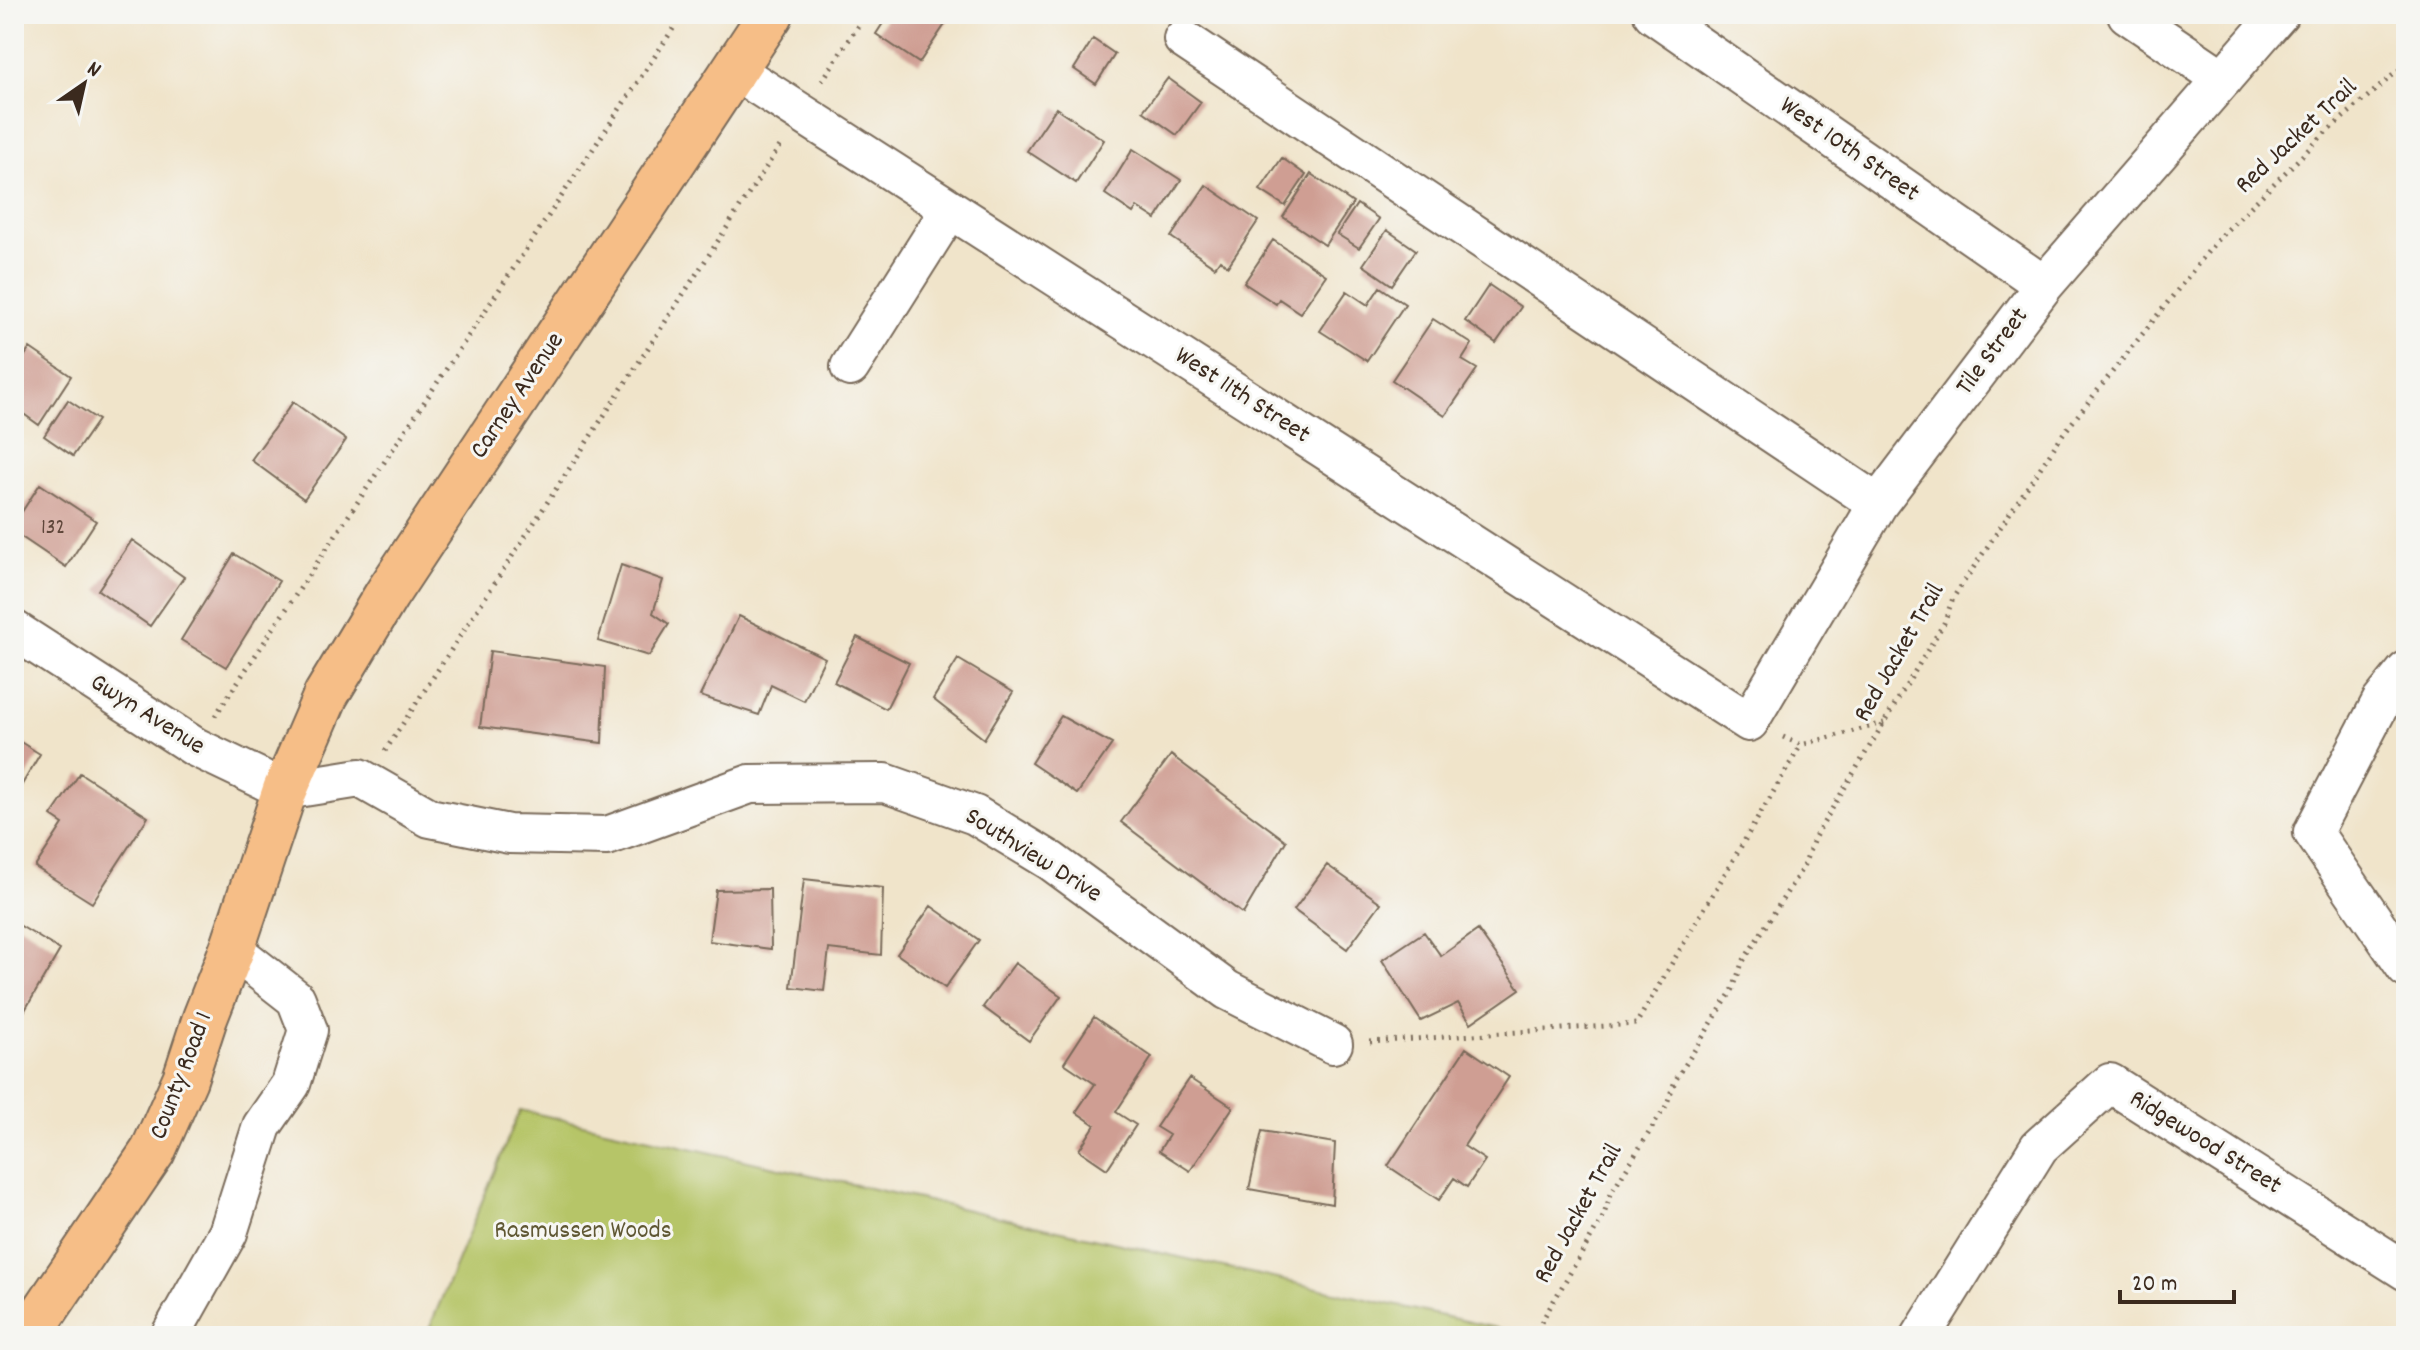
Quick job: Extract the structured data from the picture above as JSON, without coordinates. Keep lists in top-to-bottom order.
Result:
{
  "streets": {
    "main road": ["Carney Avenue", "County Road 1"],
    "street": [
      "West 10th Street",
      "Tile Street",
      "West 11th Street",
      "Gwyn Avenue",
      "Southview Drive",
      "Ridgewood Street"
    ],
    "path": ["Red Jacket Trail"]
  },
  "crossings": [
    ["West 10th Street", "Tile Street"],
    ["Tile Street", "West 11th Street"],
    ["Carney Avenue", "West 11th Street"],
    ["Carney Avenue", "Gwyn Avenue"],
    ["Carney Avenue", "County Road 1"],
    ["Gwyn Avenue", "County Road 1"]
  ],
  "parks": ["Rasmussen Woods"],
  "house_numbers": ["132"],
  "scale_bar": "20 m",
  "north": "top right"
}
